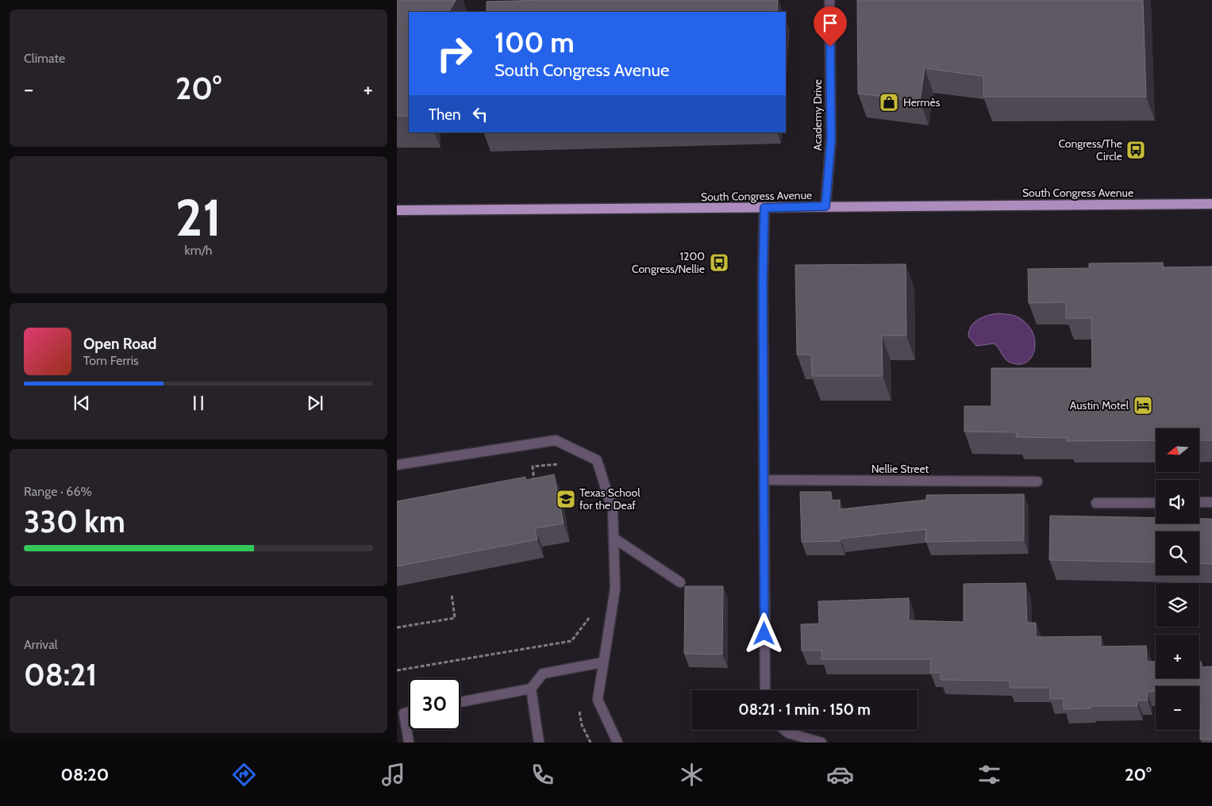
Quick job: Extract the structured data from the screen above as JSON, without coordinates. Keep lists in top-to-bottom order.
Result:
{
  "streets": {
    "main road": ["South Congress Avenue"],
    "street": ["Academy Drive", "Nellie Street"]
  },
  "crossings": [
    ["Academy Drive", "South Congress Avenue"]
  ],
  "places": {
    "shop": ["Hermès"],
    "bus stop": ["Congress/The Circle", "1200 Congress/Nellie"],
    "hotel": ["Austin Motel"],
    "school or university": ["Texas School for the Deaf"]
  },
  "north": "left",
  "page": {
    "tile": [
      "Climate",
      ["21", "km/h"],
      ["Range · 66%", "330 km"],
      ["Arrival", "08:21"]
    ],
    "turn": ["100 m", "South Congress Avenue"],
    "heat": ["−", "20°", "+"],
    "then": "Then",
    "song": ["Open Road", "Tom Ferris"],
    "map_buttons": ["+", "−"],
    "limit": "30",
    "trip": "08:21 · 1 min · 150 m",
    "tabs": ["08:20", "20°"]
  }
}
